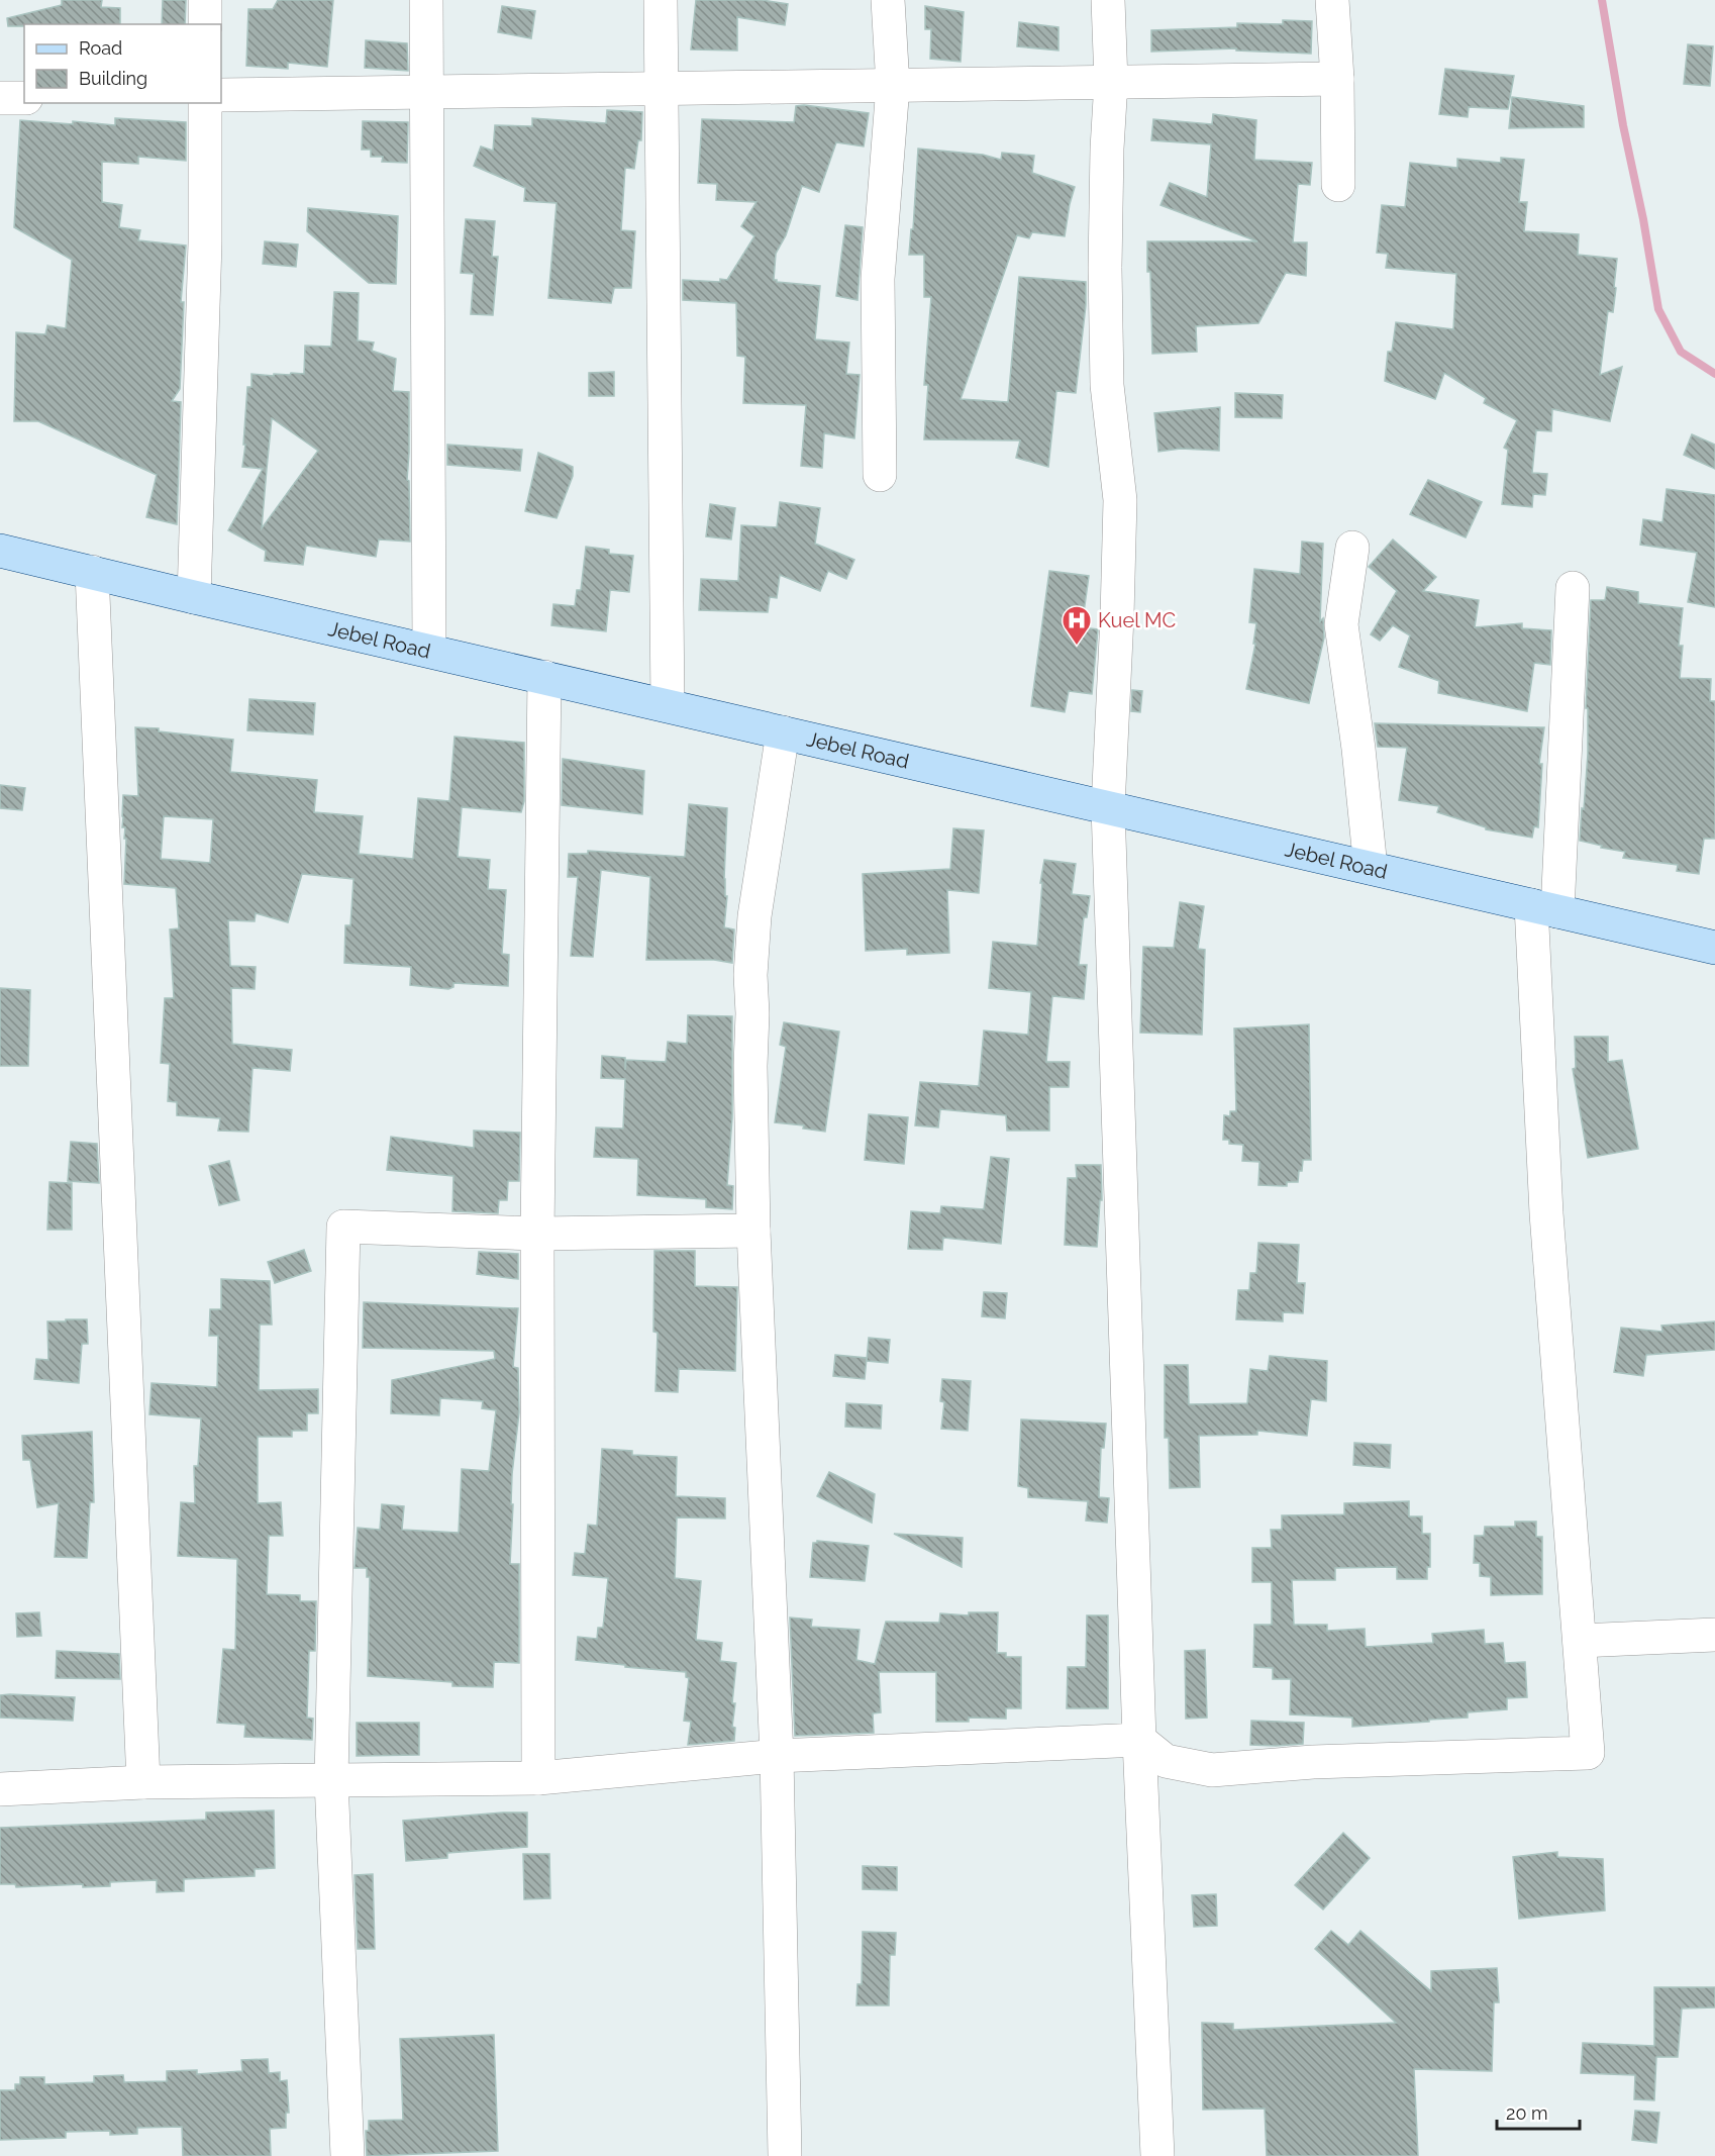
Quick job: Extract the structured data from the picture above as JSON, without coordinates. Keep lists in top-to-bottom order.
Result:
{
  "streets": {
    "main road": ["Jebel Road"]
  },
  "places": {
    "hospital": ["Kuel MC"]
  },
  "legend": ["Road", "Building"],
  "scale_bar": "20 m"
}
